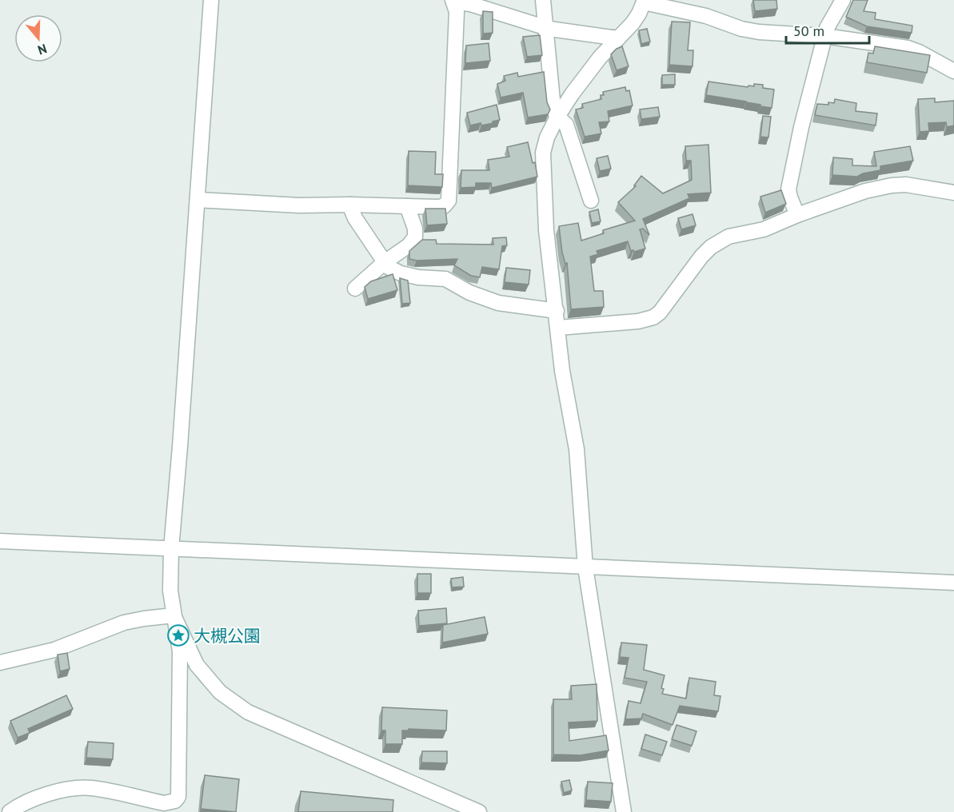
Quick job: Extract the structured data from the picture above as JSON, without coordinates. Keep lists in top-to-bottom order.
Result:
{
  "places": {
    "place": ["大槻公園"]
  },
  "scale_bar": "50 m",
  "north": "bottom"
}
